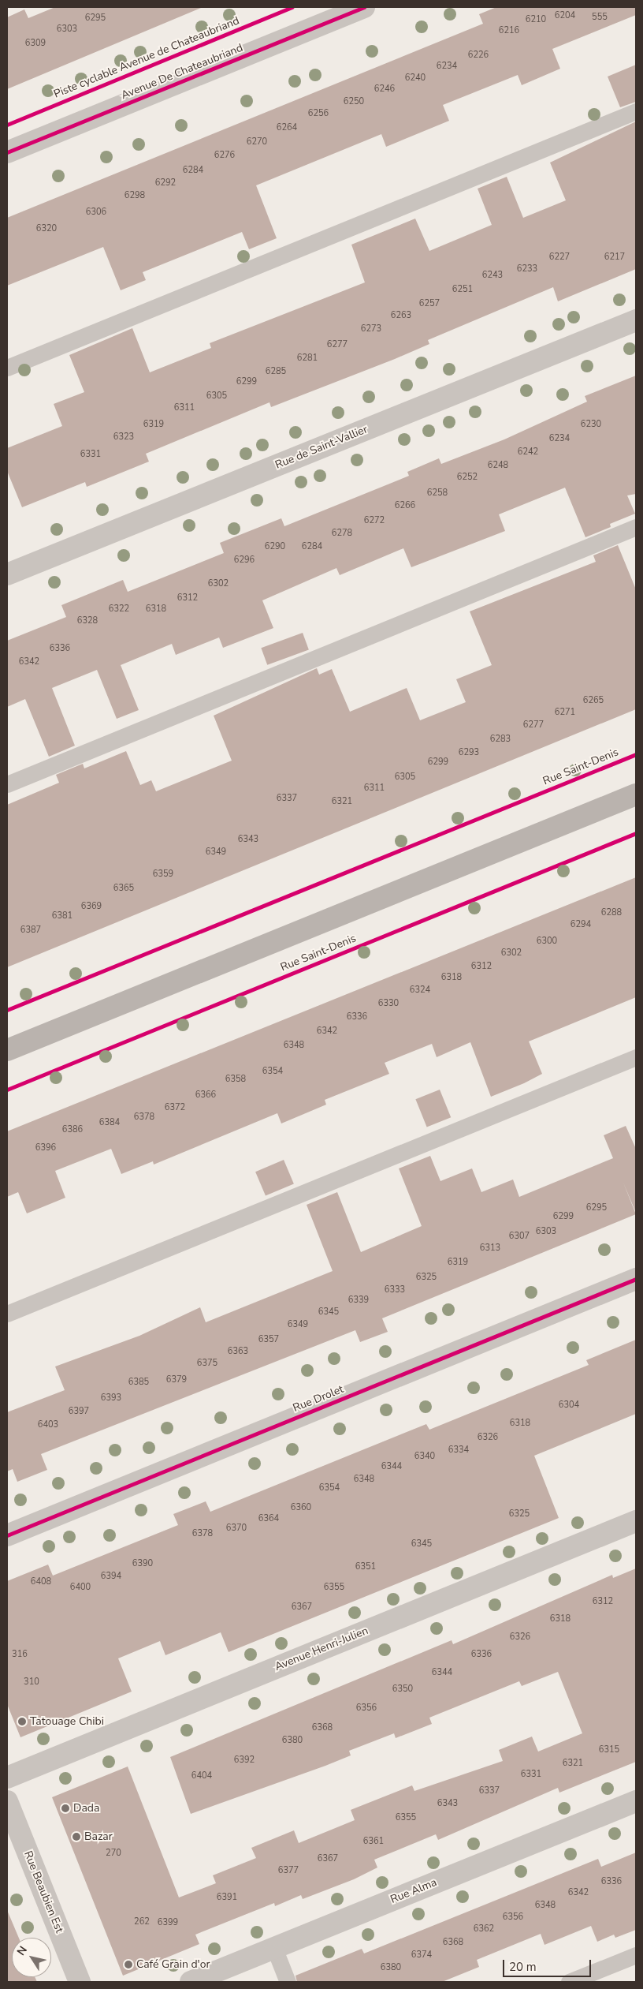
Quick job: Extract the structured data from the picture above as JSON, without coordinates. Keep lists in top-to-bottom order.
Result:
{
  "streets": {
    "street": [
      "Avenue De Chateaubriand",
      "Rue de Saint-Vallier",
      "Rue Drolet",
      "Avenue Henri-Julien",
      "Rue Alma",
      "Rue Beaubien Est"
    ],
    "cycle path": ["Piste cyclable Avenue de Chateaubriand", "Rue Saint-Denis"]
  },
  "places": [
    "Tatouage Chibi",
    "Dada",
    "Bazar",
    "Café Grain d'or"
  ],
  "house_numbers": [
    "6204",
    "555",
    "6295",
    "6210",
    "6303",
    "6216",
    "6309",
    "6226",
    "6234",
    "6240",
    "6246",
    "6250",
    "6256",
    "6264",
    "6270",
    "6276",
    "6284",
    "6292",
    "6298",
    "6306",
    "6320",
    "6227",
    "6217",
    "6233",
    "6243",
    "6251",
    "6257",
    "6263",
    "6273",
    "6277",
    "6281",
    "6285",
    "6299",
    "6305",
    "6311",
    "6319",
    "6230",
    "6323",
    "6234",
    "6242",
    "6331",
    "6248",
    "6252",
    "6258",
    "6266",
    "6272",
    "6278",
    "6290",
    "6284",
    "6296",
    "6302",
    "6312",
    "6322",
    "6318",
    "6328",
    "6336",
    "6342",
    "6265",
    "6271",
    "6277",
    "6283",
    "6293",
    "6299",
    "6305",
    "6311",
    "6337",
    "6321",
    "6343",
    "6349",
    "6359",
    "6365",
    "6369",
    "6288",
    "6381",
    "6294",
    "6387",
    "6300",
    "6302",
    "6312",
    "6318",
    "6324",
    "6330",
    "6336",
    "6342",
    "6348",
    "6354",
    "6358",
    "6366",
    "6372",
    "6378",
    "6384",
    "6386",
    "6396",
    "6295",
    "6299",
    "6303",
    "6307",
    "6313",
    "6319",
    "6325",
    "6333",
    "6339",
    "6345",
    "6349",
    "6357",
    "6363",
    "6375",
    "6379",
    "6385",
    "6393",
    "6304",
    "6397",
    "6318",
    "6403",
    "6326",
    "6334",
    "6340",
    "6344",
    "6348",
    "6354",
    "6360",
    "6325",
    "6364",
    "6370",
    "6378",
    "6345",
    "6390",
    "6351",
    "6394",
    "6408",
    "6400",
    "6355",
    "6312",
    "6367",
    "6318",
    "6326",
    "316",
    "6336",
    "6344",
    "310",
    "6350",
    "6356",
    "6368",
    "6380",
    "6315",
    "6392",
    "6321",
    "6331",
    "6404",
    "6337",
    "6343",
    "6355",
    "6361",
    "270",
    "6367",
    "6377",
    "6336",
    "6342",
    "6391",
    "6348",
    "6356",
    "262",
    "6399",
    "6362",
    "6368",
    "6374",
    "6380"
  ],
  "scale_bar": "20 m",
  "north": "top left"
}
